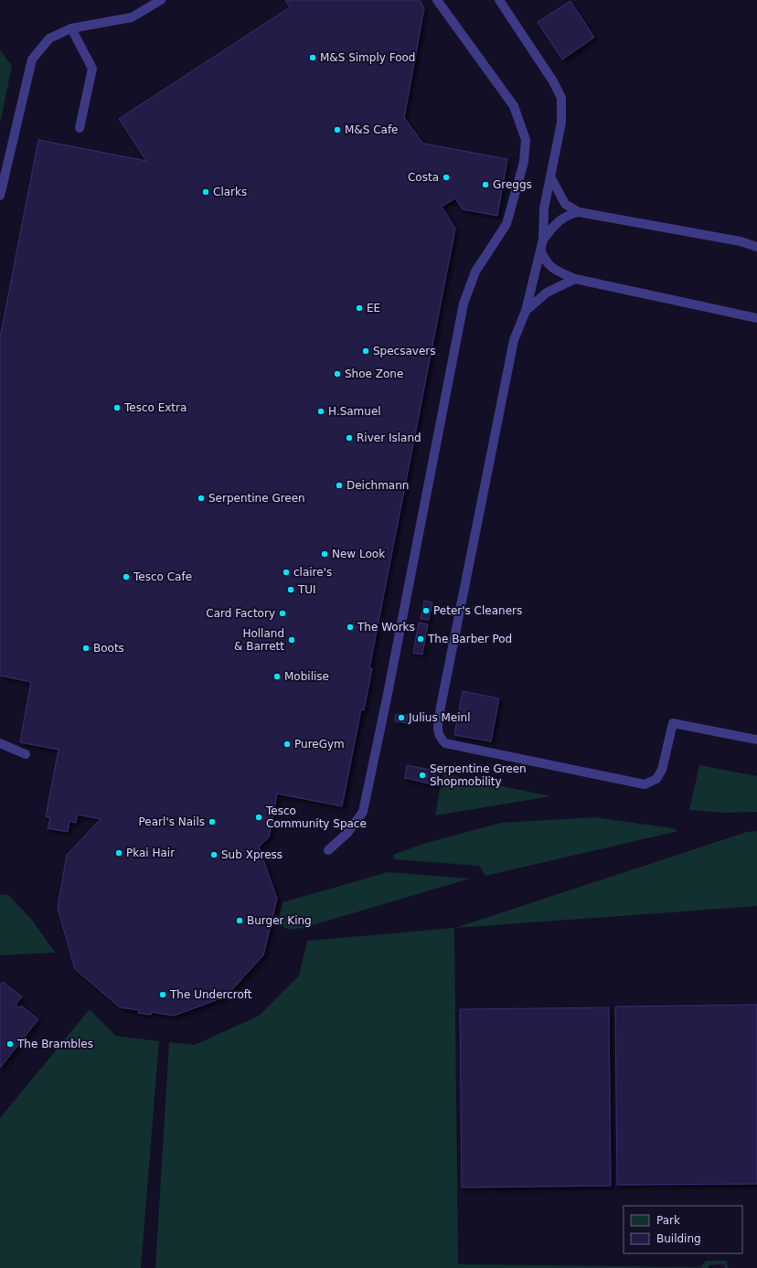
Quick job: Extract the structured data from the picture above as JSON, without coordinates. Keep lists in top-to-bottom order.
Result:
{
  "places": [
    "M&S Simply Food",
    "M&S Cafe",
    "Costa",
    "Greggs",
    "Clarks",
    "EE",
    "Specsavers",
    "Shoe Zone",
    "Tesco Extra",
    "H.Samuel",
    "River Island",
    "Deichmann",
    "Serpentine Green",
    "New Look",
    "claire's",
    "Tesco Cafe",
    "TUI",
    "Peter's Cleaners",
    "Card Factory",
    "The Works",
    "The Barber Pod",
    "Holland & Barrett",
    "Boots",
    "Mobilise",
    "Julius Meinl",
    "PureGym",
    "Serpentine Green Shopmobility",
    "Tesco Community Space",
    "Pearl's Nails",
    "Pkai Hair",
    "Sub Xpress",
    "Burger King",
    "The Undercroft",
    "The Brambles"
  ],
  "legend": ["Park", "Building"]
}
